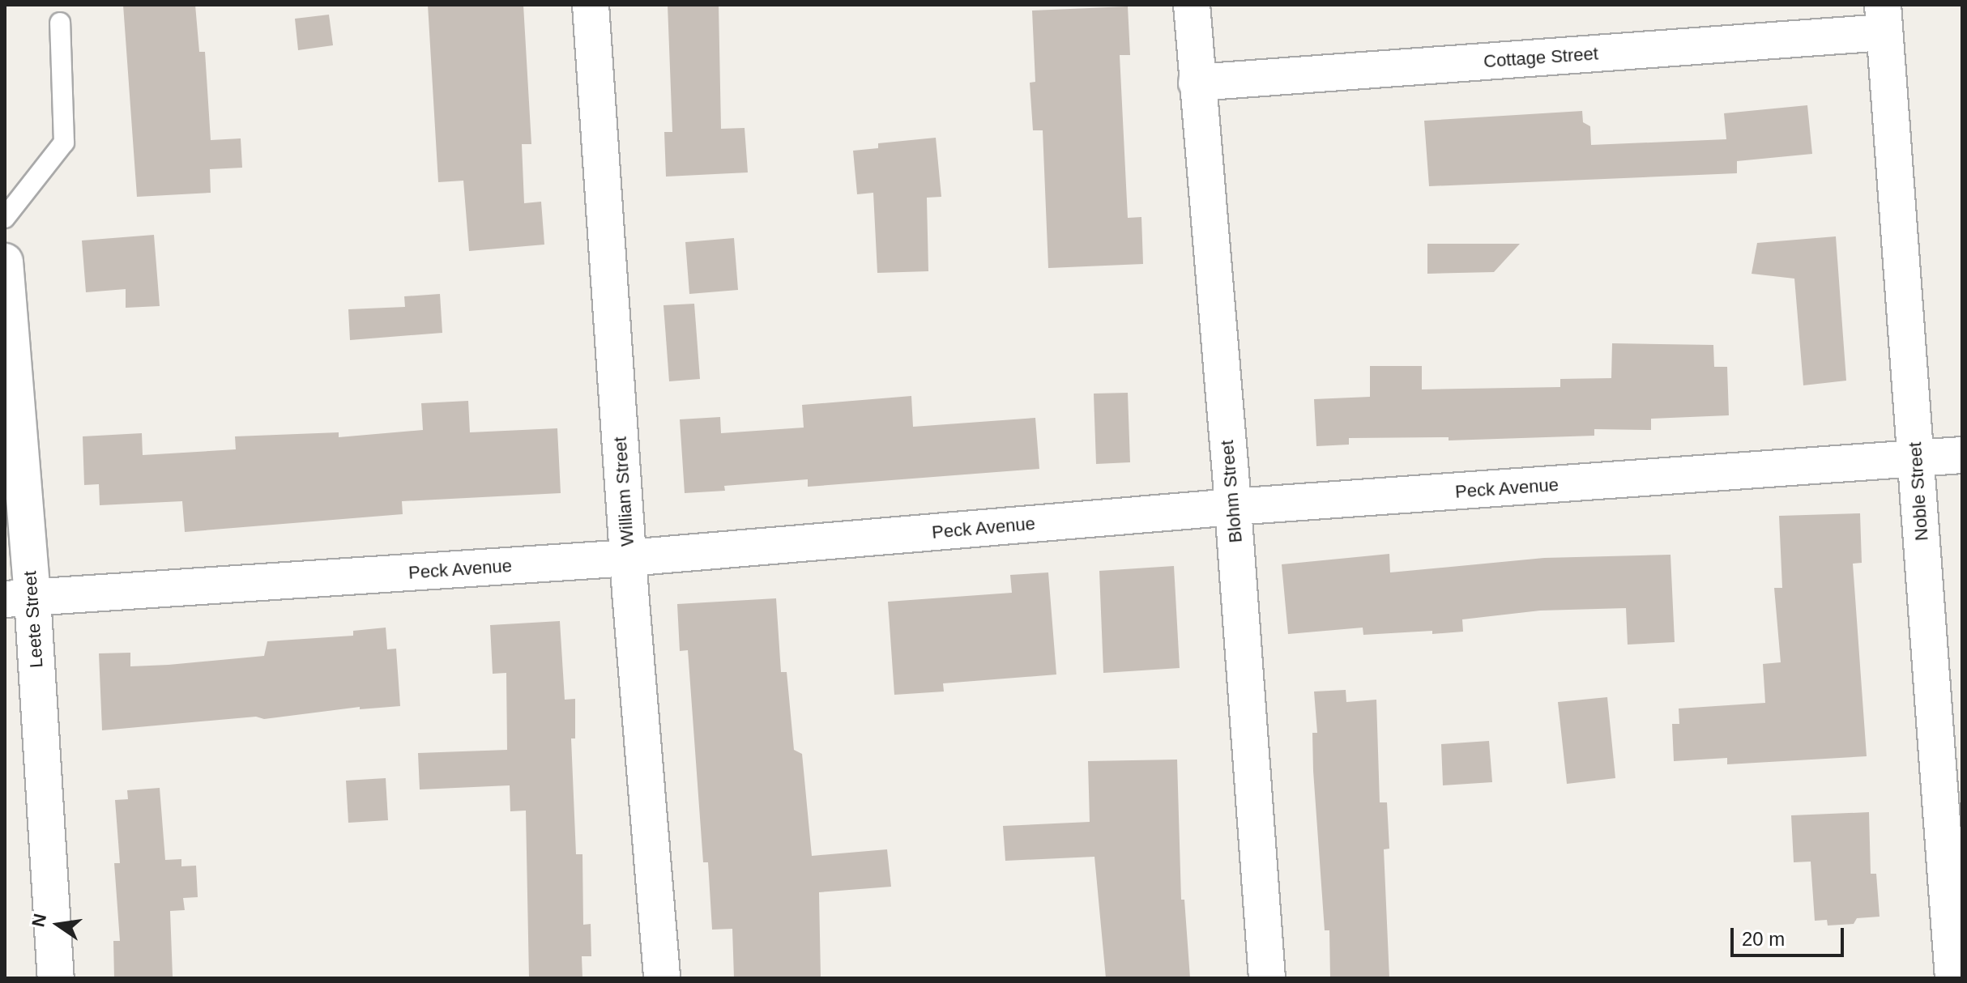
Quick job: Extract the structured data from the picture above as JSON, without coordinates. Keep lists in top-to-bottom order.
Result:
{
  "streets": {
    "street": [
      "Cottage Street",
      "Peck Avenue",
      "William Street",
      "Blohm Street",
      "Noble Street",
      "Leete Street"
    ]
  },
  "crossings": [
    ["Cottage Street", "Blohm Street"],
    ["Cottage Street", "Noble Street"],
    ["Peck Avenue", "William Street"],
    ["Peck Avenue", "Blohm Street"],
    ["Peck Avenue", "Noble Street"],
    ["Peck Avenue", "Leete Street"]
  ],
  "scale_bar": "20 m",
  "north": "left"
}
